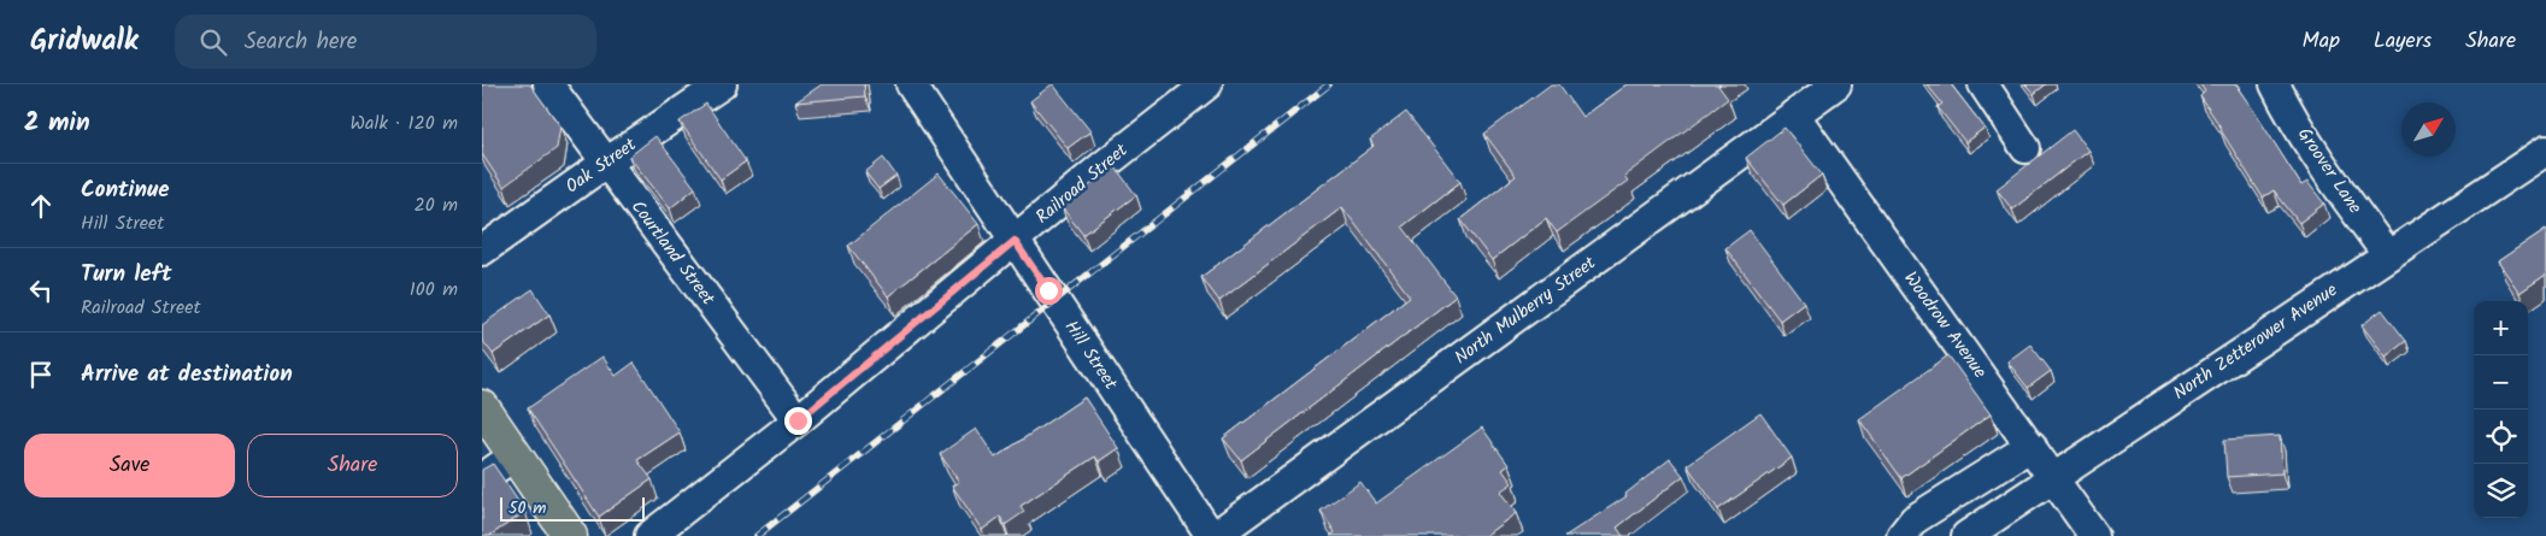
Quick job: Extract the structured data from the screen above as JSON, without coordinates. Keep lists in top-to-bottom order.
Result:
{
  "streets": {
    "street": [
      "Oak Street",
      "Groover Lane",
      "Railroad Street",
      "Courtland Street",
      "North Mulberry Street",
      "Woodrow Avenue",
      "North Zetterower Avenue",
      "Hill Street"
    ]
  },
  "crossings": [
    ["Oak Street", "Courtland Street"],
    ["Groover Lane", "North Zetterower Avenue"],
    ["Railroad Street", "Courtland Street"],
    ["Railroad Street", "Hill Street"],
    ["North Mulberry Street", "Woodrow Avenue"],
    ["North Mulberry Street", "Hill Street"],
    ["Woodrow Avenue", "North Zetterower Avenue"]
  ],
  "scale_bar": "50 m",
  "north": "top right",
  "page": {
    "header": "Gridwalk",
    "search": "Search here",
    "nav": ["Map", "Layers", "Share"],
    "heading": ["2 min", "Walk · 120 m"],
    "list": [
      ["Continue", "Hill Street", "20 m"],
      ["Turn left", "Railroad Street", "100 m"],
      "Arrive at destination"
    ],
    "map_buttons": ["+", "−"],
    "buttons": ["Save", "Share"],
    "scale": "50 m"
  }
}
